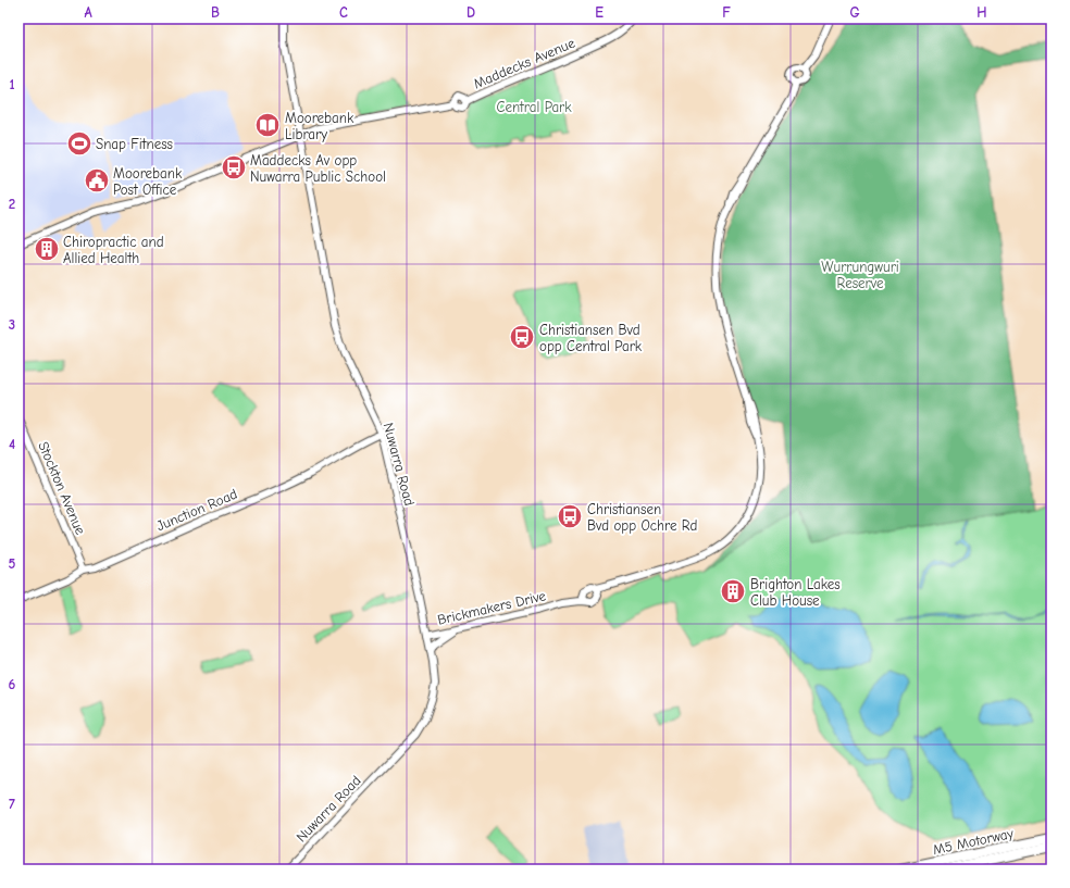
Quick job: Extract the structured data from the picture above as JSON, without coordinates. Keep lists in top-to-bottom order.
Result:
{
  "streets": {
    "highway": ["M5 Motorway"],
    "street": [
      "Maddecks Avenue",
      "Nuwarra Road",
      "Stockton Avenue",
      "Junction Road",
      "Brickmakers Drive"
    ]
  },
  "crossings": [
    ["Maddecks Avenue", "Nuwarra Road"],
    ["Nuwarra Road", "Junction Road"],
    ["Nuwarra Road", "Brickmakers Drive"],
    ["Stockton Avenue", "Junction Road"]
  ],
  "parks": ["Central Park", "Wurrungwuri Reserve"],
  "places": {
    "library": ["Moorebank Library"],
    "sports": ["Snap Fitness"],
    "bus stop": ["Maddecks Av opp Nuwarra Public School", "Christiansen Bvd opp Central Park", "Christiansen Bvd opp Ochre Rd"],
    "public building": ["Moorebank Post Office"],
    "building": ["Chiropractic and Allied Health", "Brighton Lakes Club House"]
  },
  "grid": {
    "columns": [
      "A",
      "B",
      "C",
      "D",
      "E",
      "F",
      "G",
      "H"
    ],
    "rows": [
      "1",
      "2",
      "3",
      "4",
      "5",
      "6",
      "7"
    ]
  }
}
